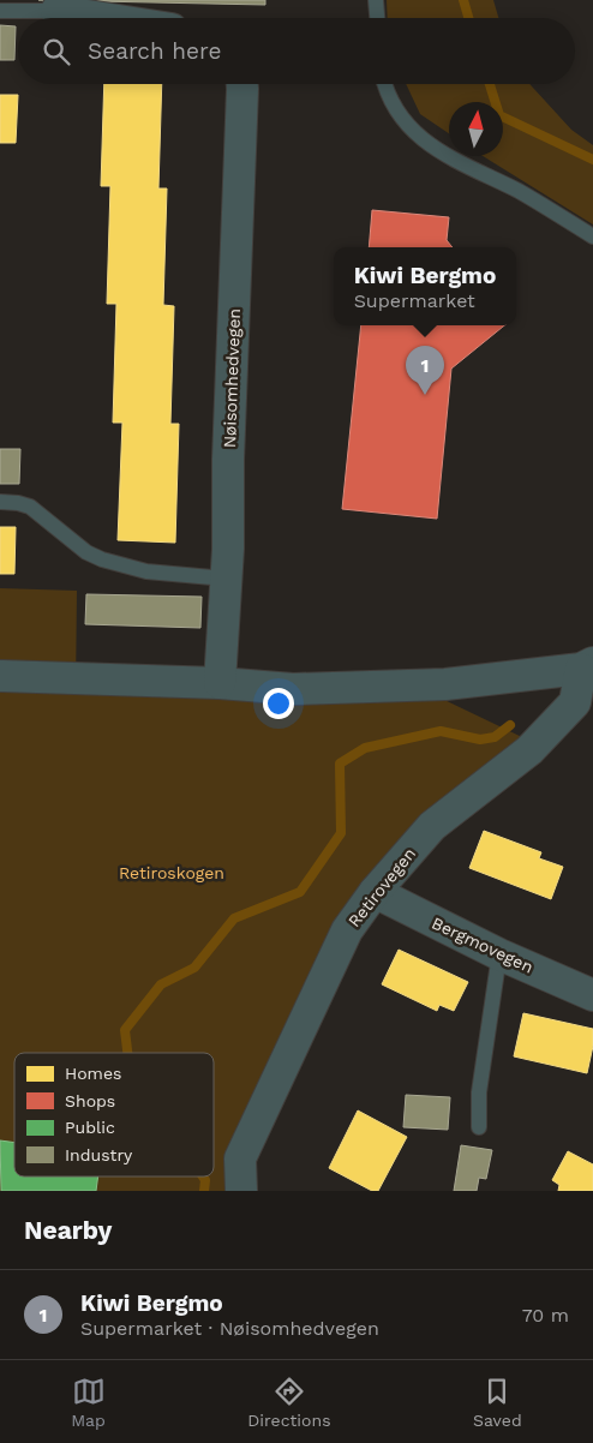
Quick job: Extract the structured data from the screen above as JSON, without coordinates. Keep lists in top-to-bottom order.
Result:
{
  "streets": {
    "street": ["Nøisomhedvegen", "Retirovegen", "Bergmovegen"]
  },
  "crossings": [
    ["Retirovegen", "Bergmovegen"]
  ],
  "parks": ["Retiroskogen"],
  "legend": [
    "Homes",
    "Shops",
    "Public",
    "Industry"
  ],
  "north": "top",
  "page": {
    "search": "Search here",
    "popup": ["Kiwi Bergmo", "Supermarket"],
    "pins": "1",
    "heading": "Nearby",
    "list": [
      {
        "mark": "1",
        "name": "Kiwi Bergmo",
        "note": "Supermarket · Nøisomhedvegen",
        "value": "70 m"
      }
    ],
    "nav": ["Map", "Directions", "Saved"]
  }
}
